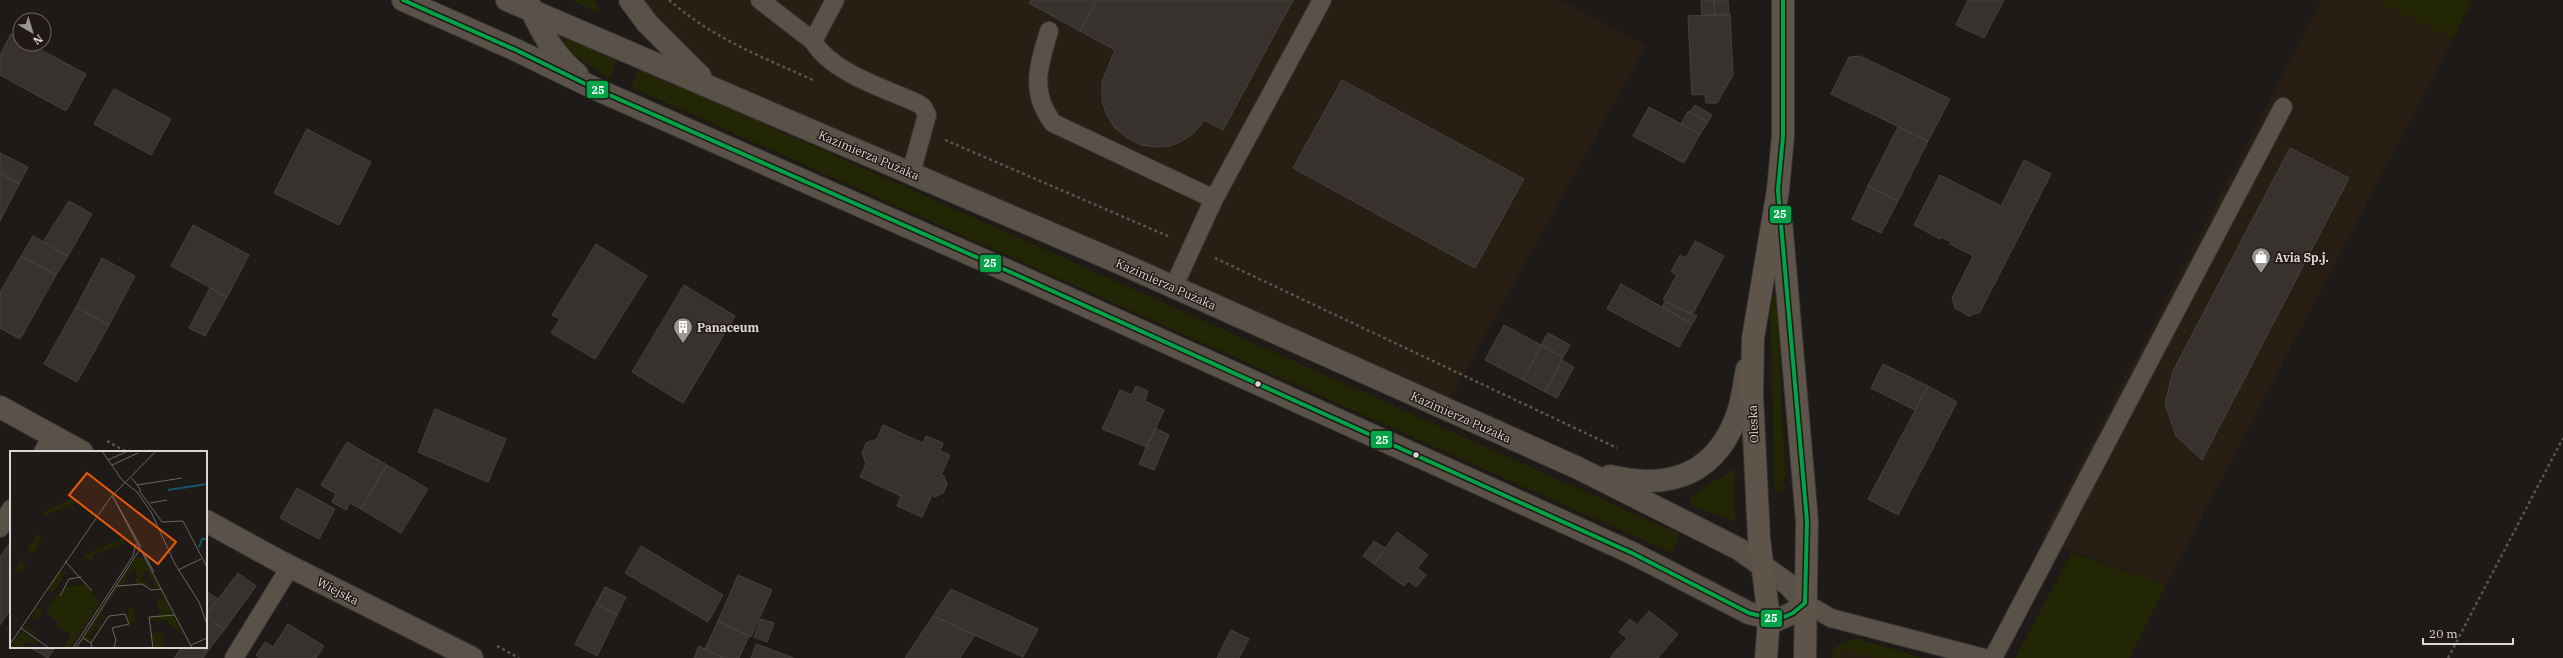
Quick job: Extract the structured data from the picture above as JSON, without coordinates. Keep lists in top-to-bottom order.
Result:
{
  "streets": {
    "main road": ["Oleska"],
    "street": ["Kazimierza Pużaka", "Wiejska"]
  },
  "crossings": [
    ["Kazimierza Pużaka", "Oleska"]
  ],
  "places": {
    "shop": ["Avia Sp.j."],
    "building": ["Panaceum"]
  },
  "lines": ["transit line 25"],
  "scale_bar": "20 m",
  "north": "bottom right"
}
